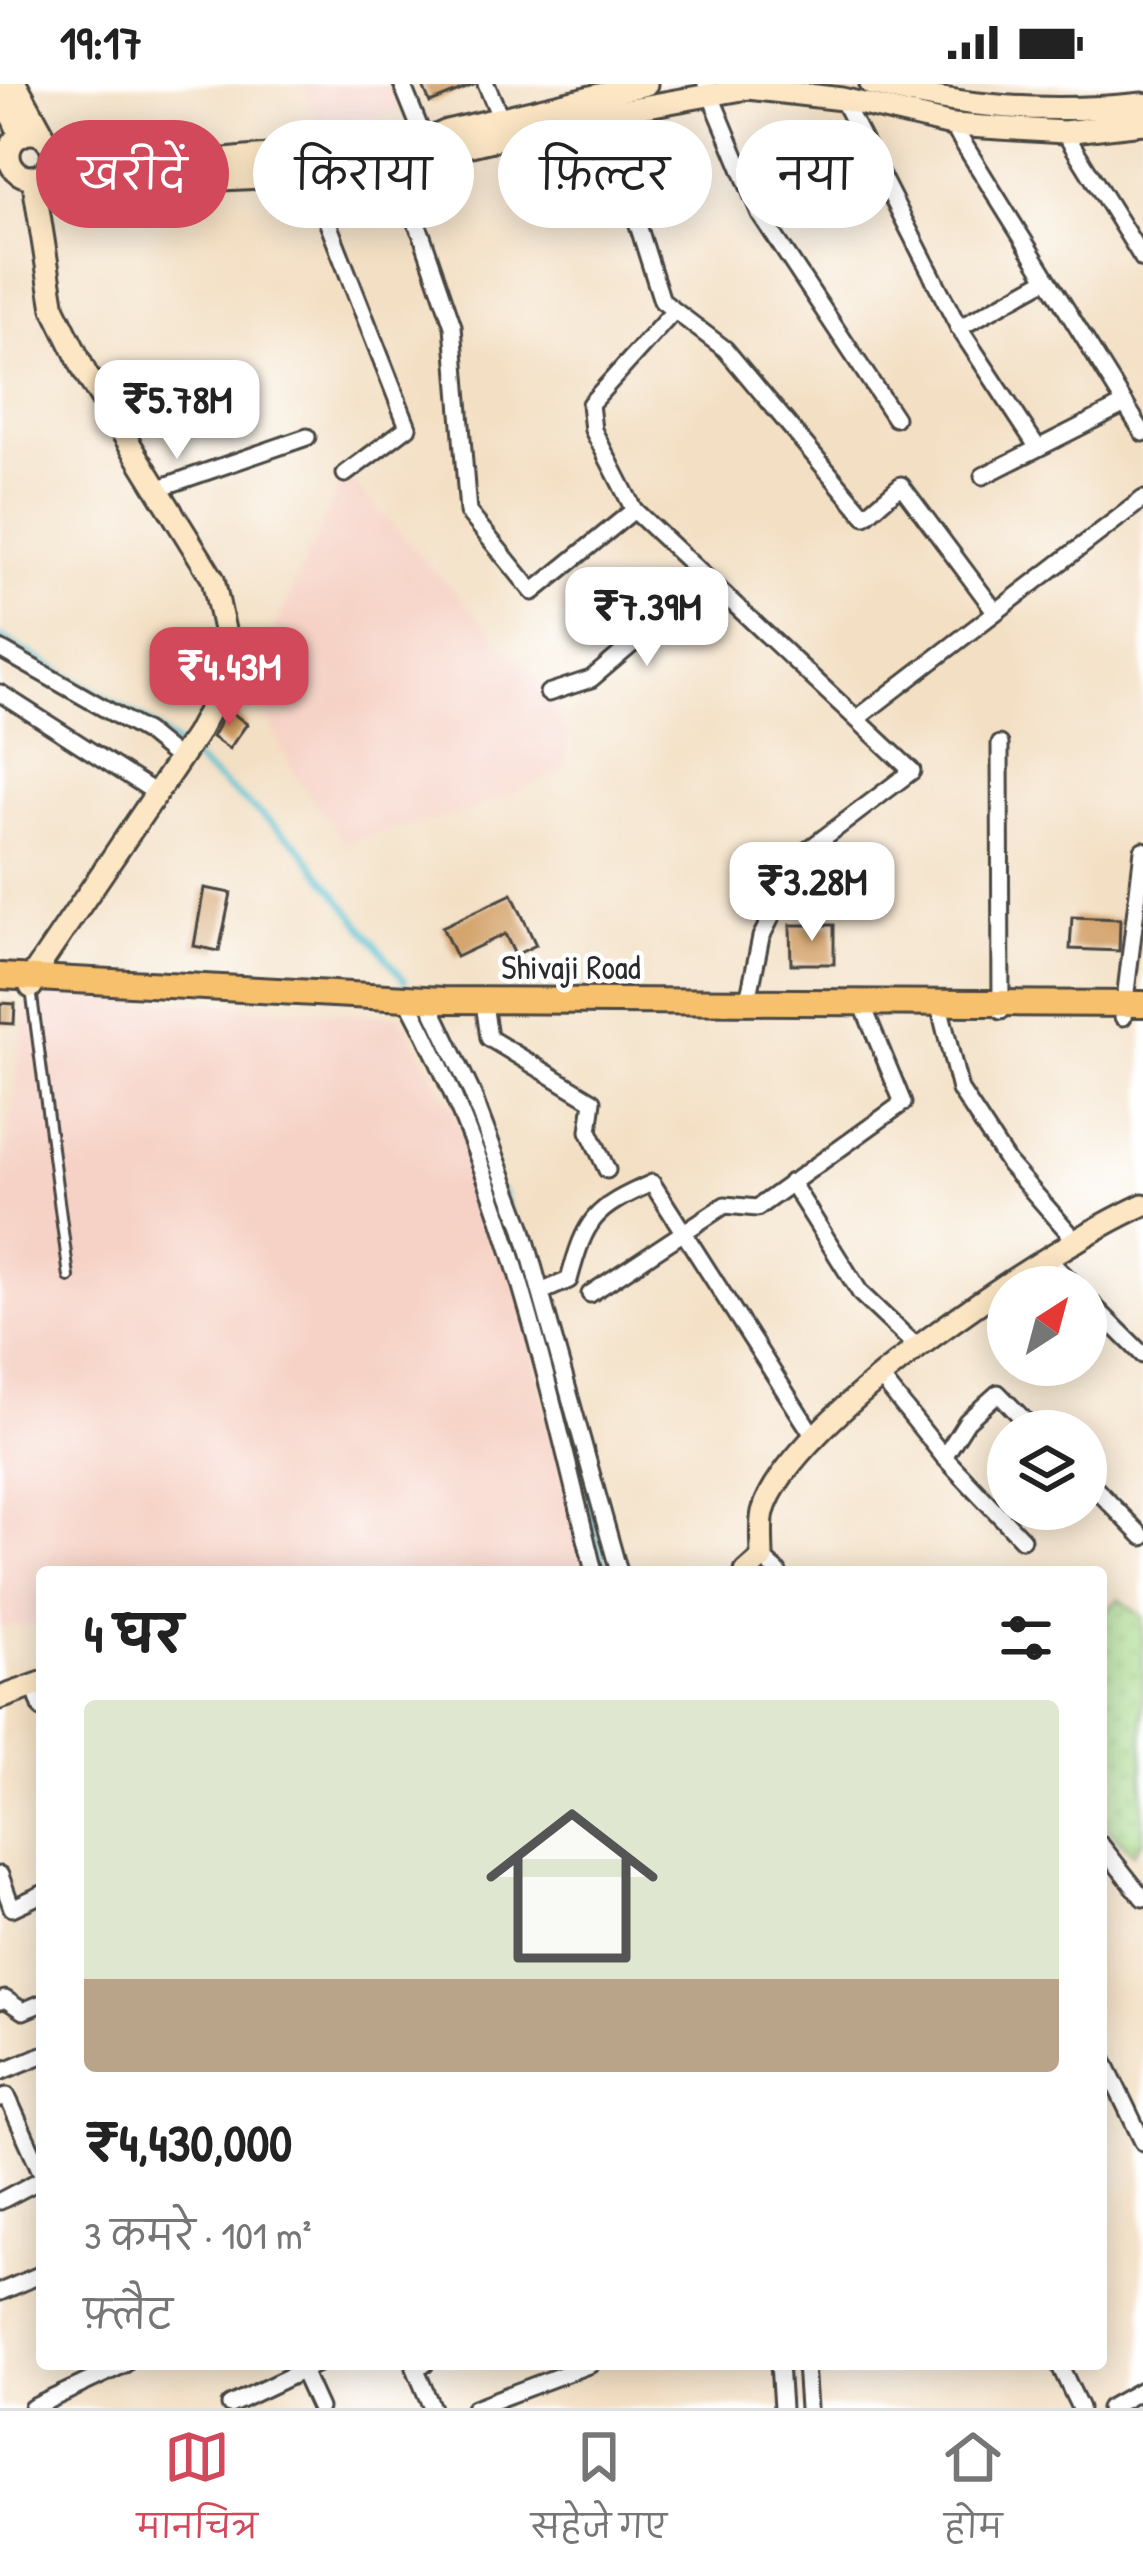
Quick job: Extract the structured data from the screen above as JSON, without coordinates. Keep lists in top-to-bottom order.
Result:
{
  "streets": {
    "main road": ["Shivaji Road"]
  },
  "north": "top right",
  "page": {
    "status": "19:17",
    "chip": [
      "खरीदें",
      "किराया",
      "फ़िल्टर",
      "नया"
    ],
    "price": [
      "₹5.78M",
      "₹7.39M",
      "₹4.43M",
      "₹3.28M"
    ],
    "heading": "4 घर",
    "list": [
      {
        "name": "₹4,430,000",
        "note": "3 कमरे · 101 m² · फ़्लैट"
      }
    ],
    "tabs": ["मानचित्र", "सहेजे गए", "होम"]
  }
}
